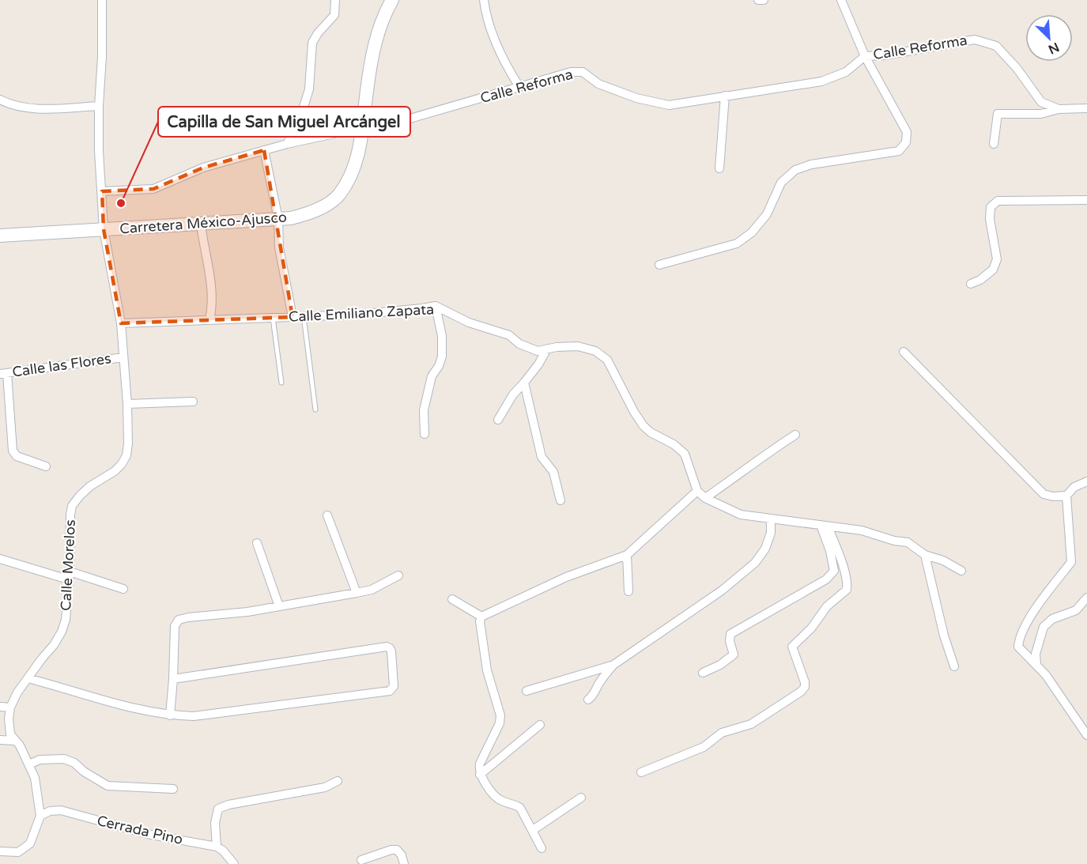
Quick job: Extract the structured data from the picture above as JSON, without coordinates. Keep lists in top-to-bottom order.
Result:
{
  "streets": {
    "main road": ["Carretera México-Ajusco"],
    "street": [
      "Calle Reforma",
      "Calle Emiliano Zapata",
      "Calle las Flores",
      "Calle Morelos",
      "Cerrada Pino"
    ]
  },
  "crossings": [
    ["Calle Reforma", "Carretera México-Ajusco"],
    ["Calle Reforma", "Calle Morelos"],
    ["Carretera México-Ajusco", "Calle Morelos"],
    ["Calle Emiliano Zapata", "Calle Morelos"],
    ["Calle las Flores", "Calle Morelos"]
  ],
  "places": ["Capilla de San Miguel Arcángel"],
  "north": "bottom right"
}
